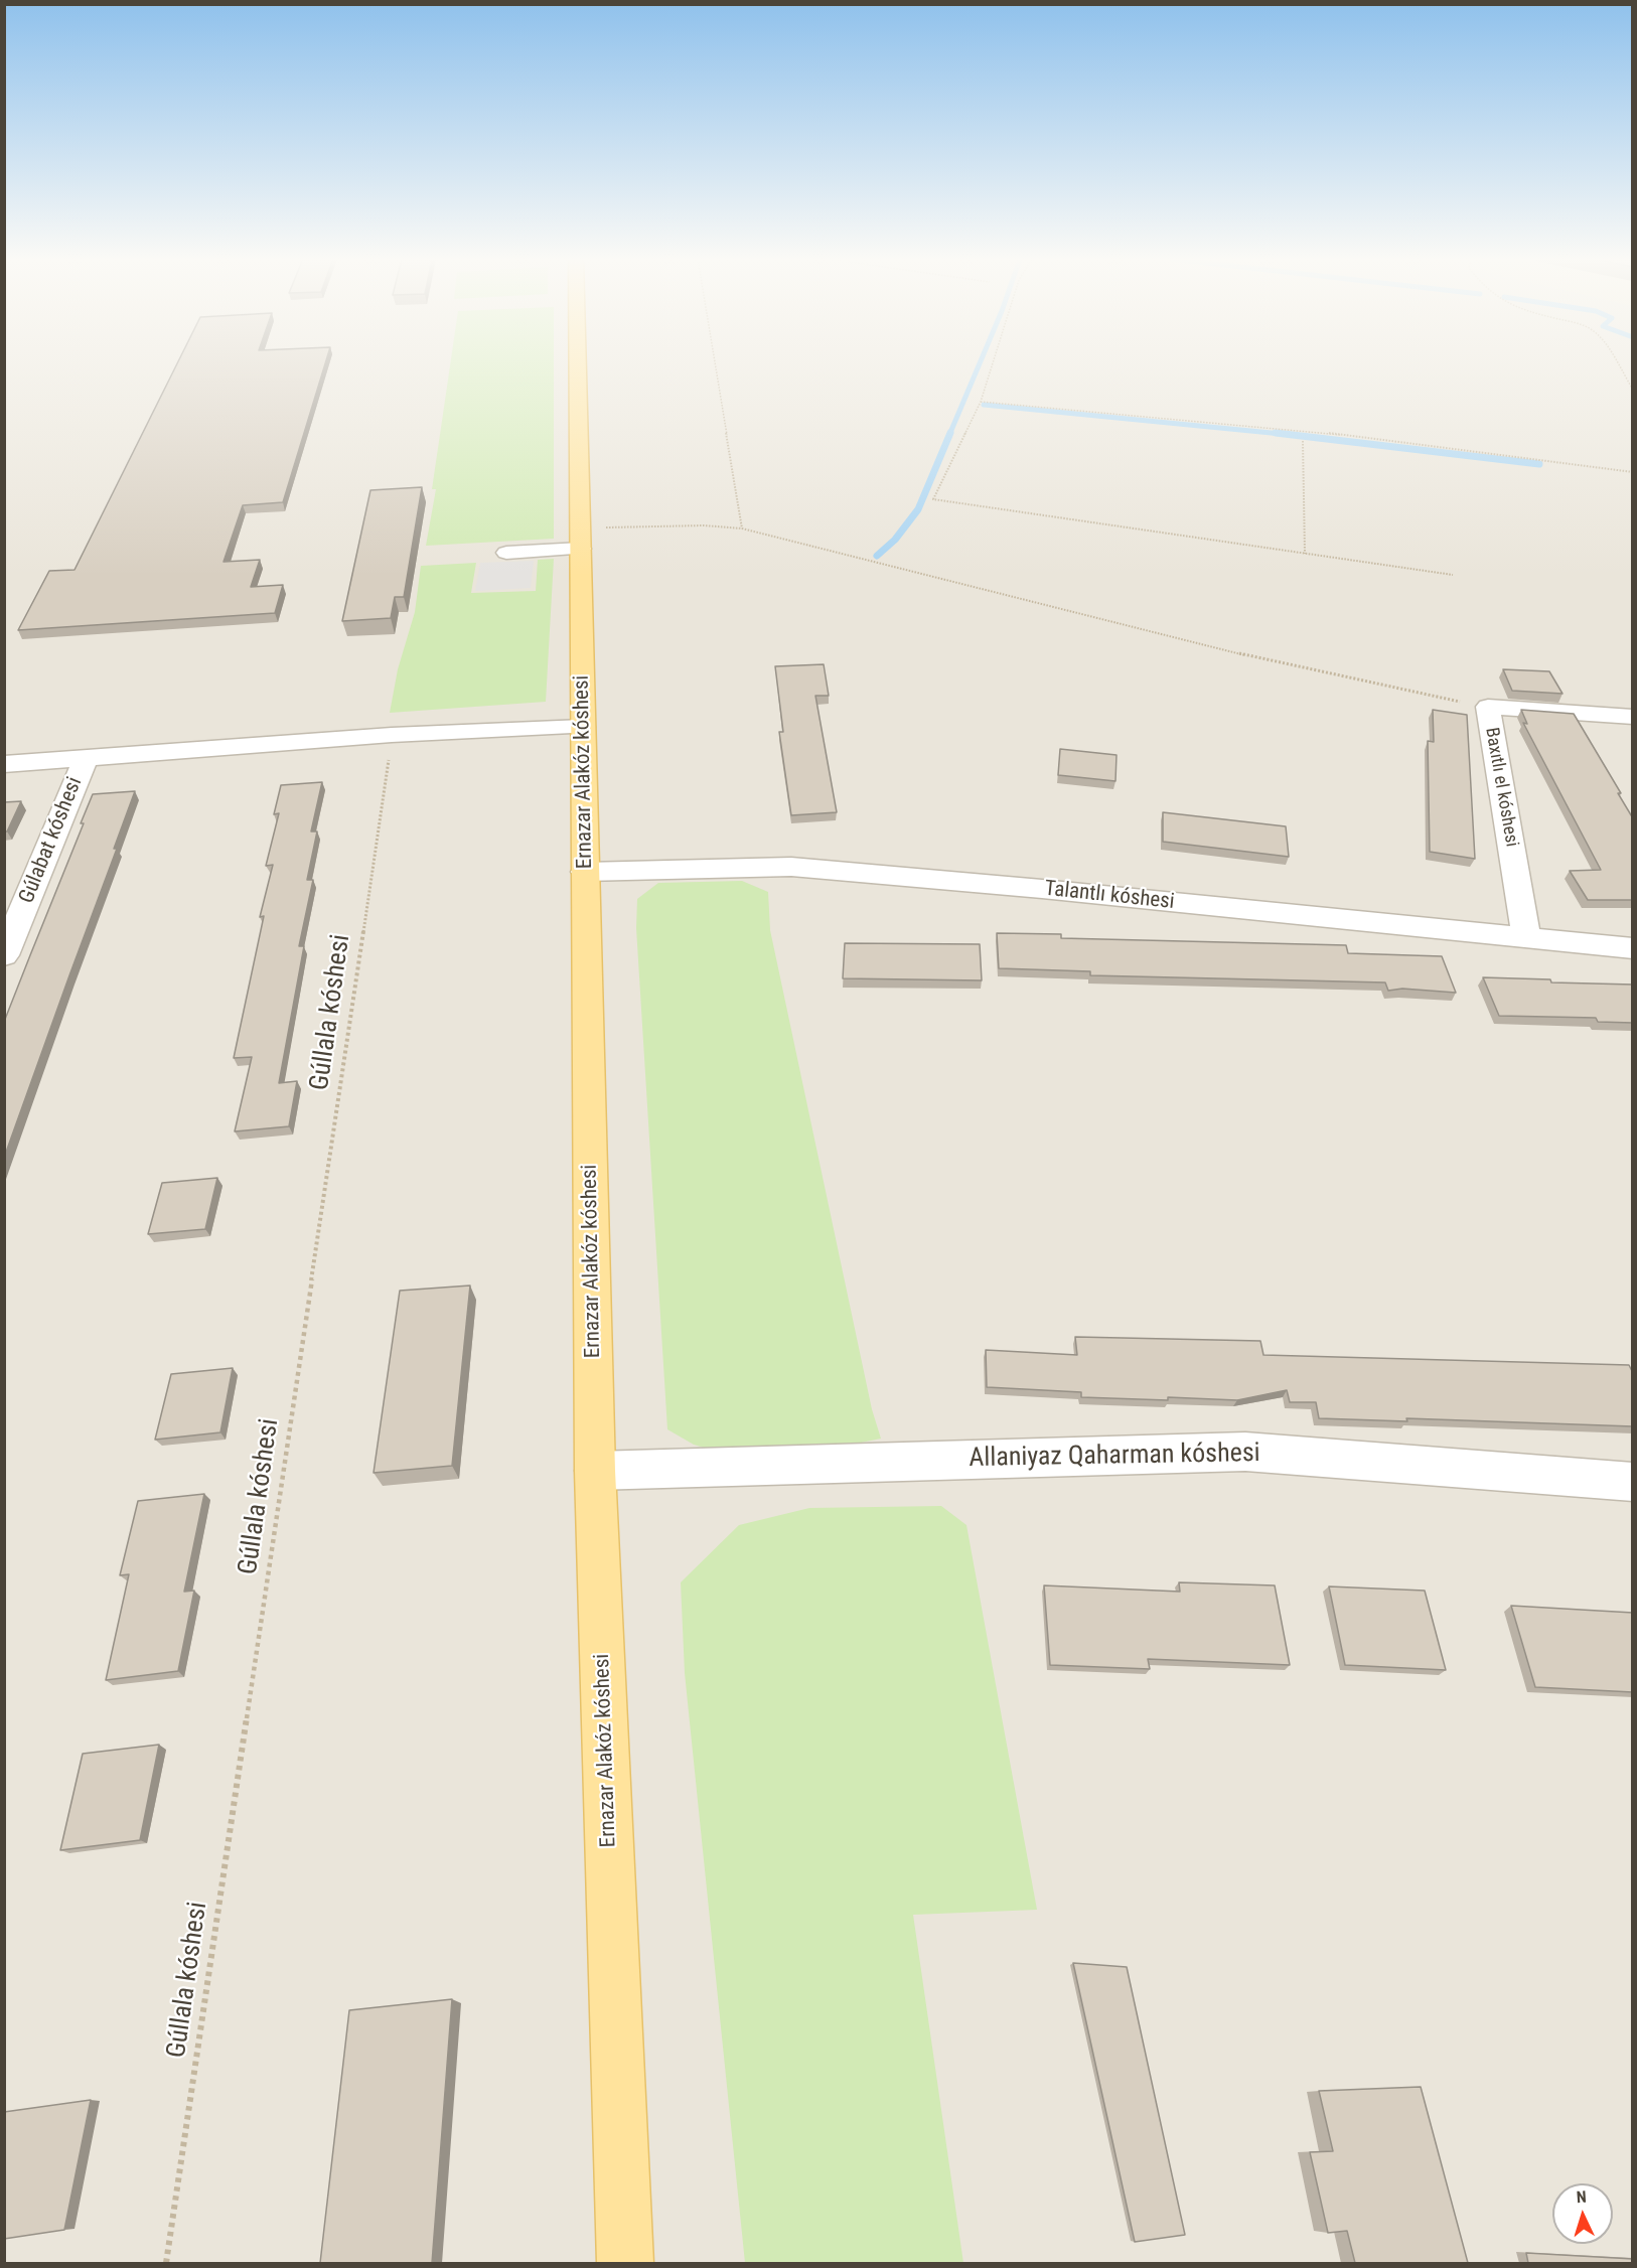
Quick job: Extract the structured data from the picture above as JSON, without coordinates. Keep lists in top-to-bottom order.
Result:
{
  "streets": {
    "main road": ["Ernazar Alakóz kóshesi"],
    "street": [
      "Baxıtlı el kóshesi",
      "Gúlabat kóshesi",
      "Talantlı kóshesi",
      "Allaniyaz Qaharman kóshesi"
    ],
    "path": ["Gúllala kóshesi"]
  },
  "crossings": [
    ["Ernazar Alakóz kóshesi", "Talantlı kóshesi"],
    ["Ernazar Alakóz kóshesi", "Allaniyaz Qaharman kóshesi"],
    ["Baxıtlı el kóshesi", "Talantlı kóshesi"]
  ],
  "north": "top"
}
